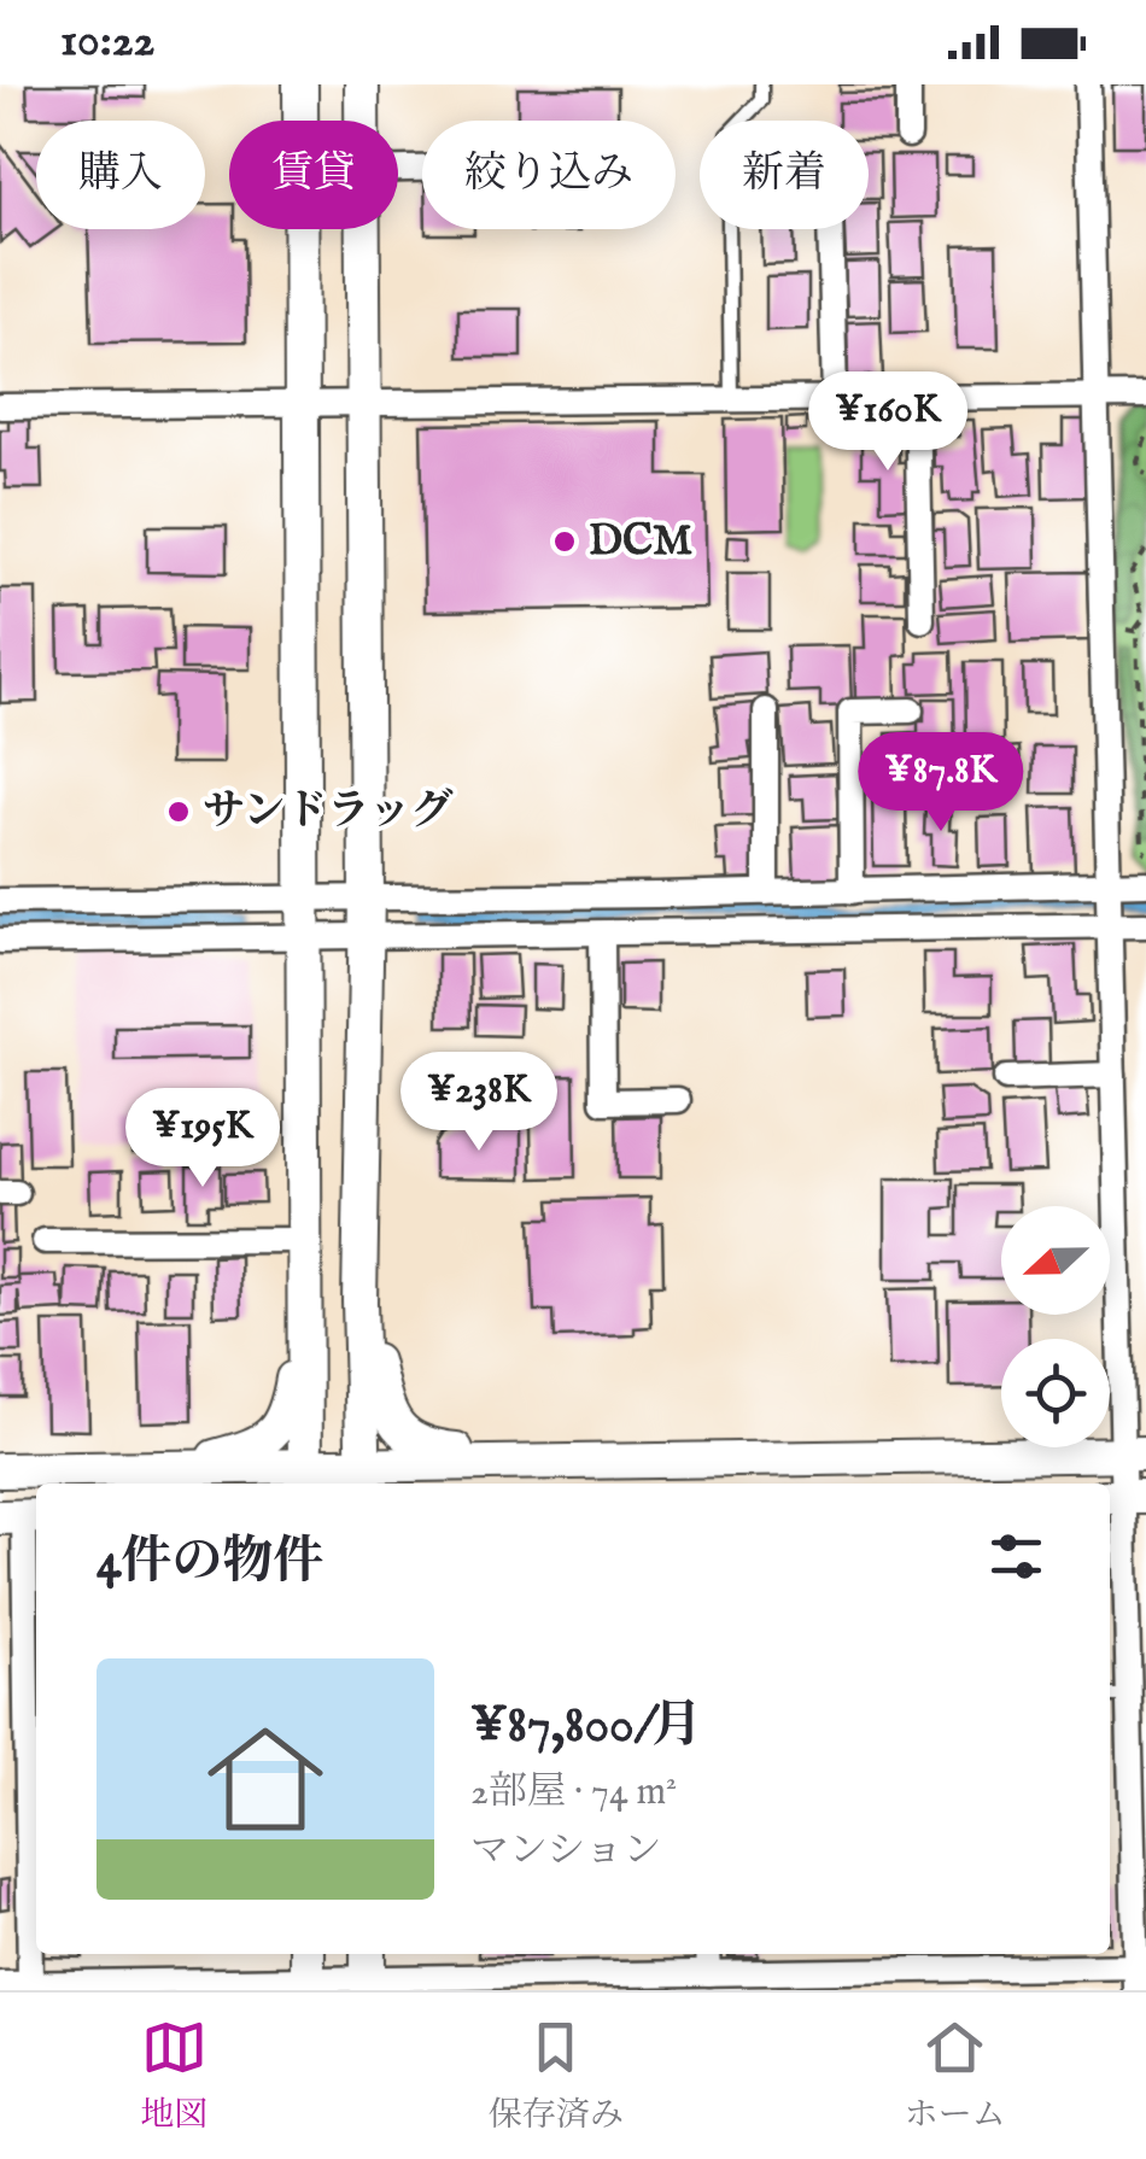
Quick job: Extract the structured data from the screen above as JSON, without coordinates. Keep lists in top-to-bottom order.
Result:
{
  "places": ["DCM", "サンドラッグ"],
  "north": "left",
  "page": {
    "status": "10:22",
    "chip": [
      "購入",
      "賃貸",
      "絞り込み",
      "新着"
    ],
    "price": [
      "¥160K",
      "¥87.8K",
      "¥238K",
      "¥195K"
    ],
    "heading": "4件の物件",
    "list": [
      {
        "name": "¥87,800/月",
        "note": "2部屋 · 74 m² · マンション"
      }
    ],
    "tabs": ["地図", "保存済み", "ホーム"]
  }
}
